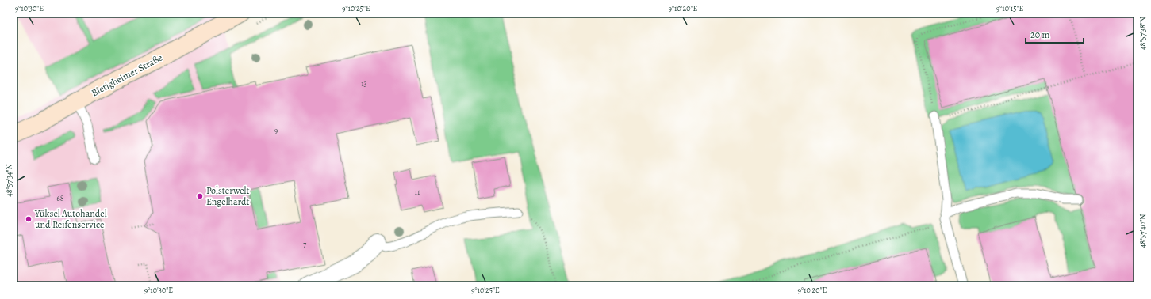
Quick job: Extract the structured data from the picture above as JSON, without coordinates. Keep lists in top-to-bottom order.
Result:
{
  "streets": {
    "main road": ["Bietigheimer Straße"]
  },
  "places": ["Polsterwelt Engelhardt", "Yüksel Autohandel und Reifenservice"],
  "house_numbers": [
    "13",
    "9",
    "11",
    "68",
    "7"
  ],
  "scale_bar": "20 m",
  "coordinates": [
    "9°10'30\"E",
    "9°10'25\"E",
    "9°10'20\"E",
    "9°10'15\"E",
    "48°57'38\"N",
    "48°57'34\"N",
    "48°57'40\"N"
  ]
}
